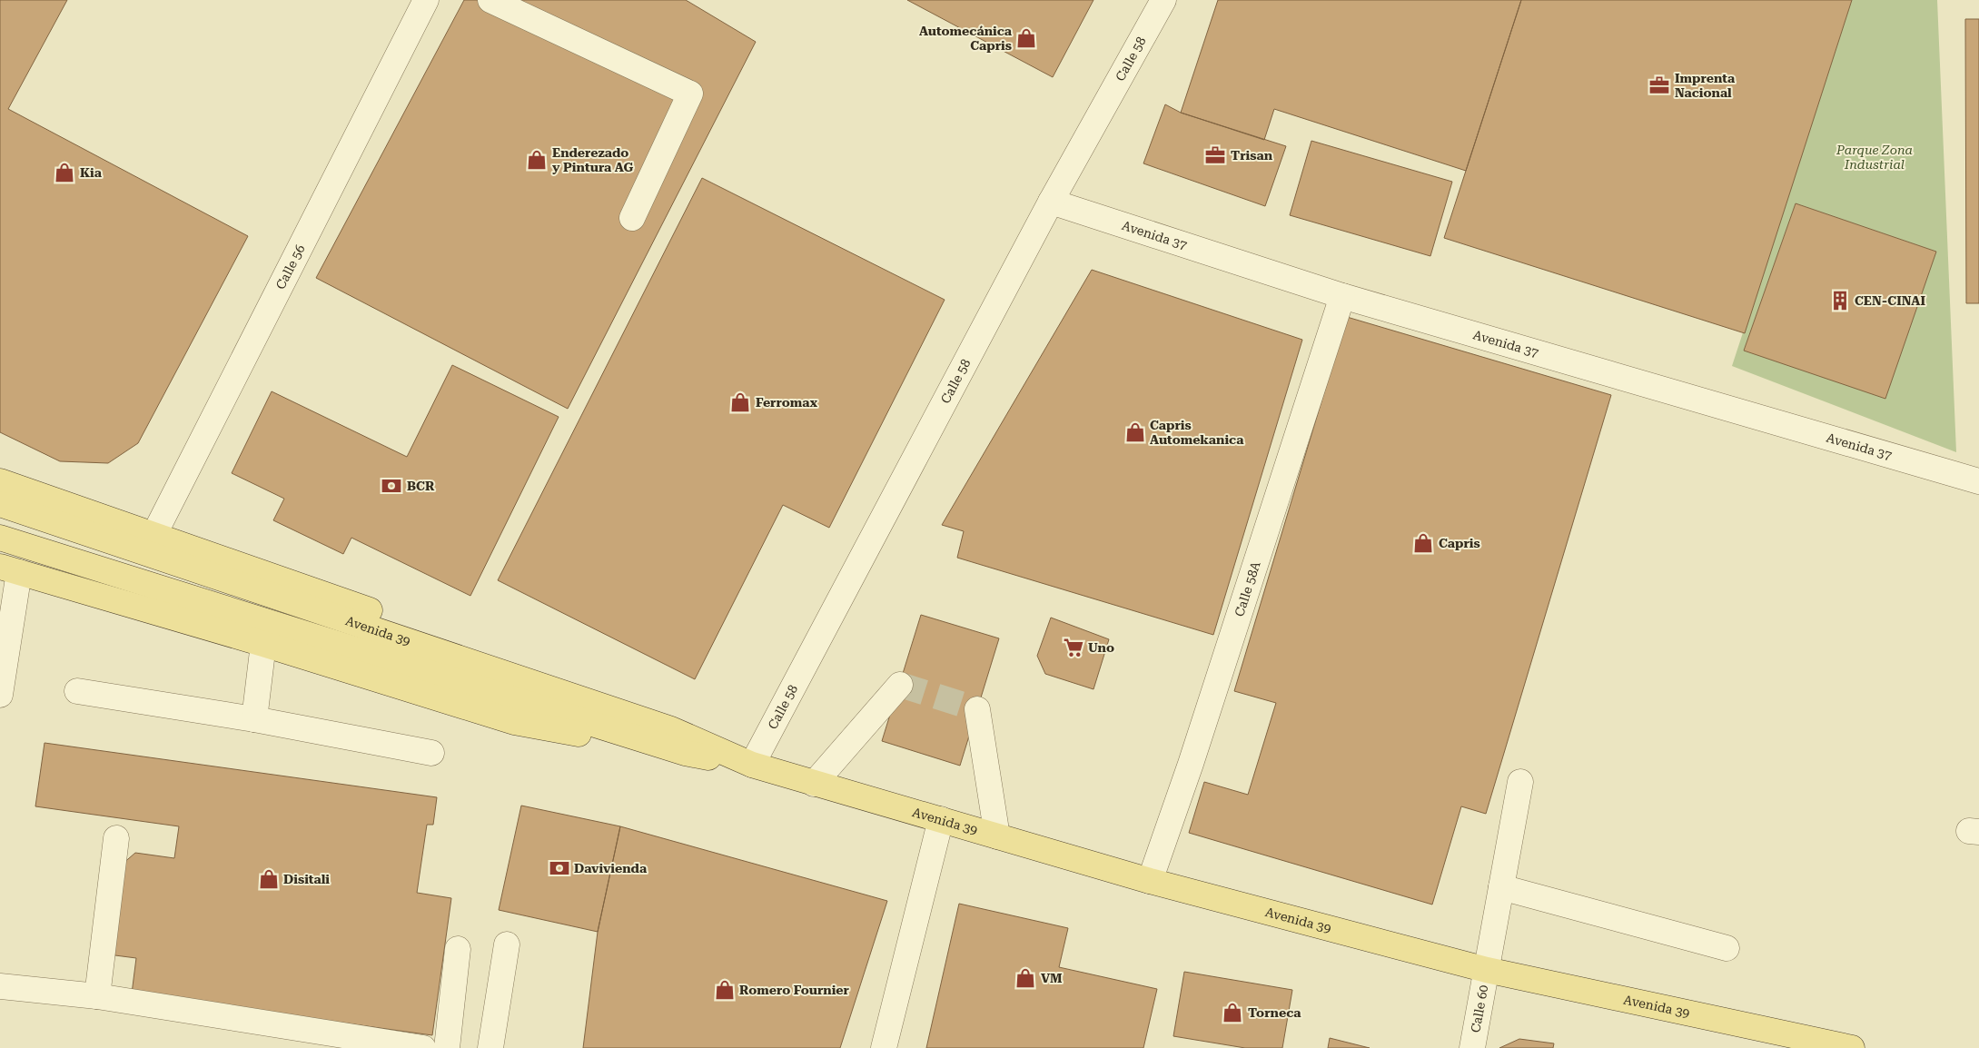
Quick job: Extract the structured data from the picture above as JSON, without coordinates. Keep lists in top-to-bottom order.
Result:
{
  "streets": {
    "main road": ["Avenida 39"],
    "street": [
      "Calle 58",
      "Avenida 37",
      "Calle 56",
      "Calle 58A",
      "Calle 60"
    ]
  },
  "crossings": [
    ["Calle 58", "Avenida 37"],
    ["Calle 58", "Avenida 39"],
    ["Avenida 37", "Calle 58A"],
    ["Calle 58A", "Avenida 39"],
    ["Avenida 39", "Calle 60"]
  ],
  "parks": ["Parque Zona Industrial"],
  "places": {
    "shop": [
      "Automecánica Capris",
      "Enderezado y Pintura AG",
      "Kia",
      "Ferromax",
      "Capris Automekanica",
      "Capris",
      "Disitali",
      "VM",
      "Romero Fournier",
      "Torneca"
    ],
    "office": ["Imprenta Nacional", "Trisan"],
    "building": ["CEN-CINAI"],
    "bank": ["BCR", "Davivienda"],
    "supermarket": ["Uno"]
  }
}
